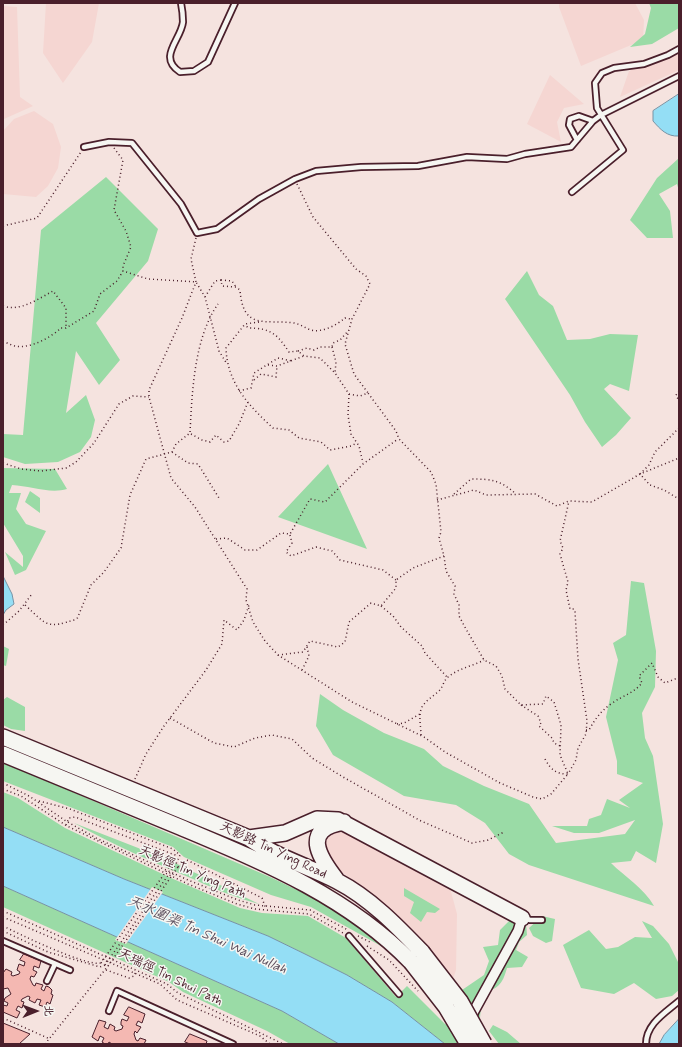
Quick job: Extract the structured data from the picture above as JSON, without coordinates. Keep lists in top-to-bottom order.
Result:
{
  "streets": {
    "main road": ["天影路 Tin Ying Road"],
    "path": ["天影徑 Tin Ying Path", "天瑞徑 Tin Shui Path"]
  },
  "water": ["天水圍渠 Tin Shui Wai Nullah"],
  "north": "right"
}
